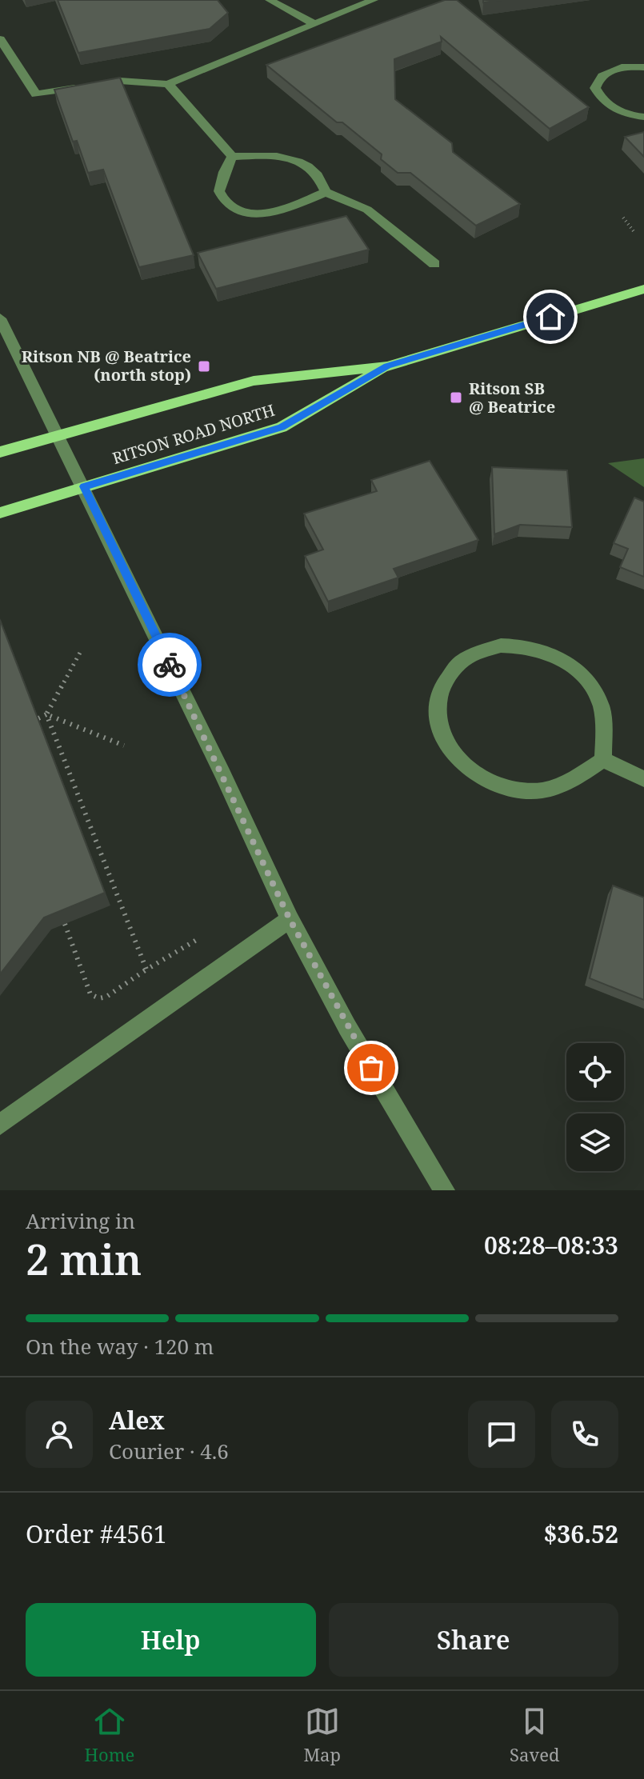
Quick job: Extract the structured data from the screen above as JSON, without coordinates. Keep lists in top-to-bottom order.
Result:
{
  "streets": {
    "main road": ["RITSON ROAD NORTH"]
  },
  "places": {
    "transit": ["Ritson NB @ Beatrice (north stop)", "Ritson SB @ Beatrice"]
  },
  "page": {
    "heading": ["2 min", "Arriving in", "08:28–08:33"],
    "panel": [
      "Alex",
      "Courier · 4.6",
      "Order #4561",
      "$36.52"
    ],
    "bar": "On the way · 120 m",
    "buttons": ["Help", "Share"],
    "tabs": ["Home", "Map", "Saved"]
  }
}
